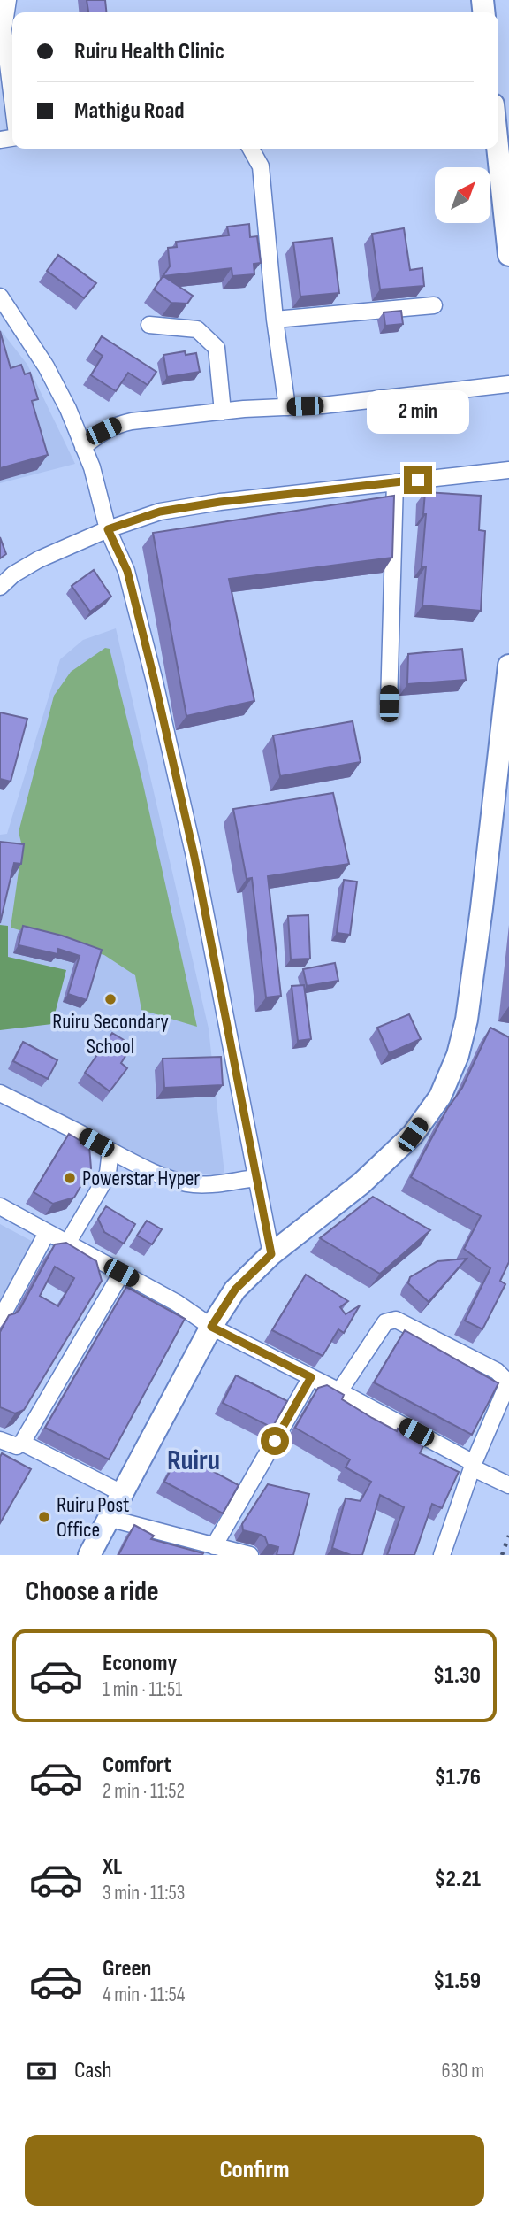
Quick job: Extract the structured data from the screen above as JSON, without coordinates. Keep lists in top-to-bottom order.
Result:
{
  "districts": ["Ruiru"],
  "places": ["Ruiru Secondary School", "Powerstar Hyper", "Ruiru Post Office"],
  "north": "top right",
  "page": {
    "banner": ["Ruiru Health Clinic", "Mathigu Road"],
    "bubble": "2 min",
    "heading": "Choose a ride",
    "list": [
      {
        "name": "Economy",
        "note": "1 min · 11:51",
        "value": "$1.30"
      },
      {
        "name": "Comfort",
        "note": "2 min · 11:52",
        "value": "$1.76"
      },
      {
        "name": "XL",
        "note": "3 min · 11:53",
        "value": "$2.21"
      },
      {
        "name": "Green",
        "note": "4 min · 11:54",
        "value": "$1.59"
      }
    ],
    "pay": ["Cash", "630 m"],
    "buttons": "Confirm"
  }
}
